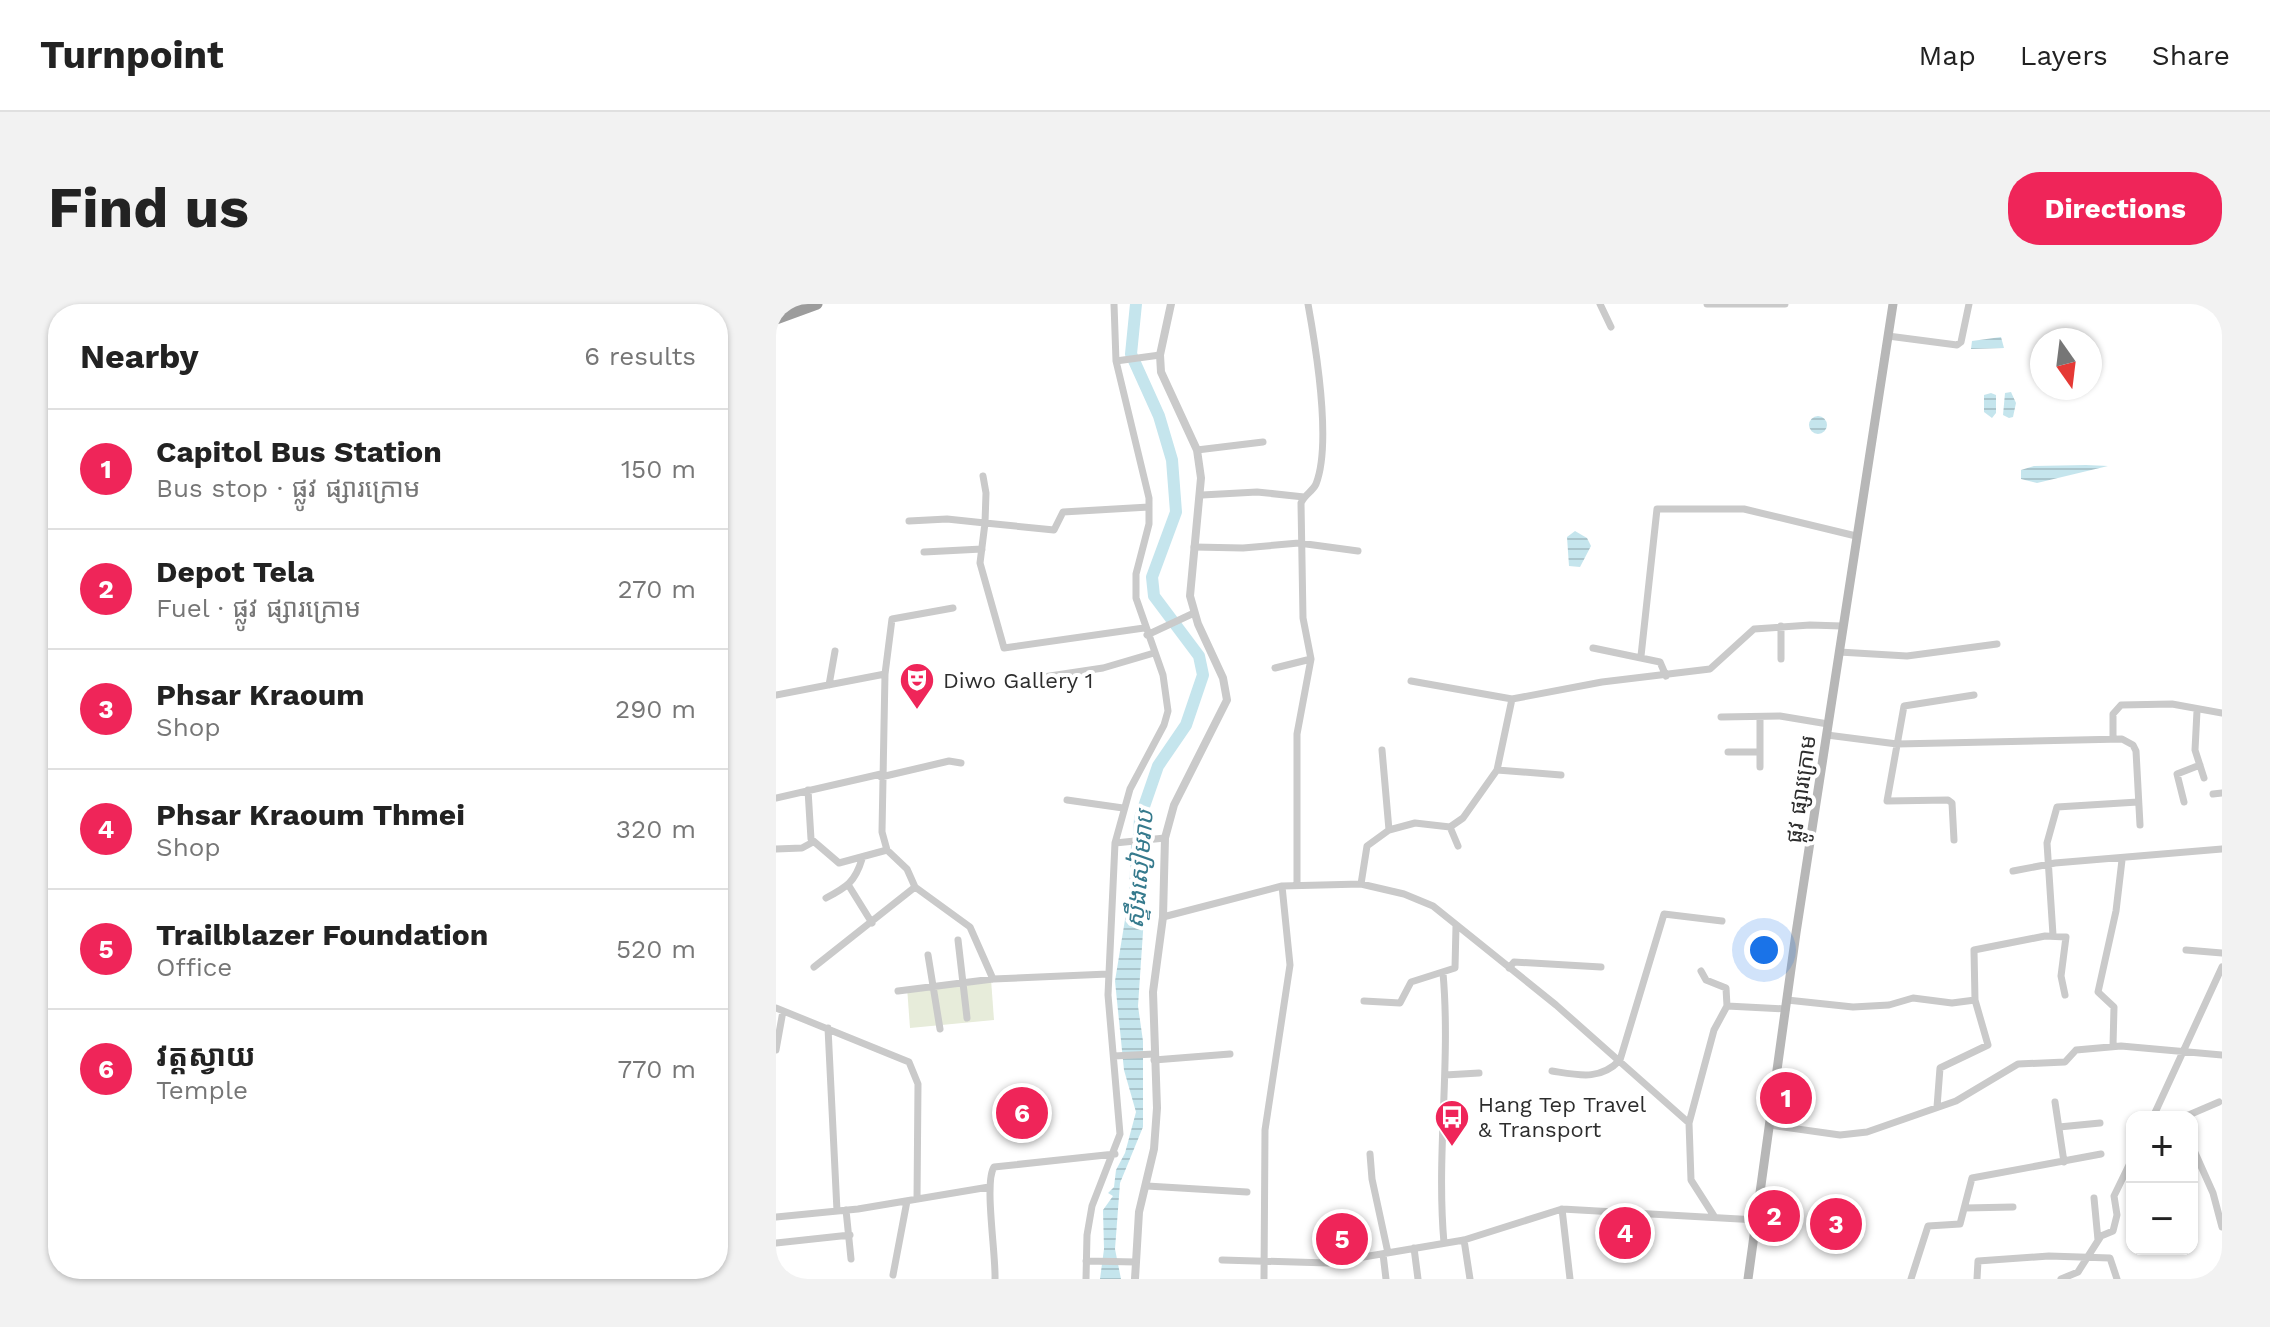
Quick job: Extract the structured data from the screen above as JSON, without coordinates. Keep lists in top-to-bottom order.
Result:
{
  "streets": {
    "main road": ["ផ្លូវ ផ្សារក្រោម"]
  },
  "water": ["ស្ទឹងសៀមរាប"],
  "places": {
    "theatre": ["Diwo Gallery 1"],
    "bus stop": ["Hang Tep Travel & Transport"]
  },
  "north": "bottom",
  "page": {
    "header": "Turnpoint",
    "nav": ["Map", "Layers", "Share"],
    "buttons": "Directions",
    "title": "Find us",
    "heading": ["Nearby", "6 results"],
    "list": [
      {
        "mark": "1",
        "name": "Capitol Bus Station",
        "note": "Bus stop · ផ្លូវ ផ្សារក្រោម",
        "value": "150 m"
      },
      {
        "mark": "2",
        "name": "Depot Tela",
        "note": "Fuel · ផ្លូវ ផ្សារក្រោម",
        "value": "270 m"
      },
      {
        "mark": "3",
        "name": "Phsar Kraoum",
        "note": "Shop",
        "value": "290 m"
      },
      {
        "mark": "4",
        "name": "Phsar Kraoum Thmei",
        "note": "Shop",
        "value": "320 m"
      },
      {
        "mark": "5",
        "name": "Trailblazer Foundation",
        "note": "Office",
        "value": "520 m"
      },
      {
        "mark": "6",
        "name": "វត្តស្វាយ",
        "note": "Temple",
        "value": "770 m"
      }
    ],
    "pins": [
      "1",
      "6",
      "2",
      "3",
      "4",
      "5"
    ],
    "map_buttons": ["+", "−"]
  }
}
